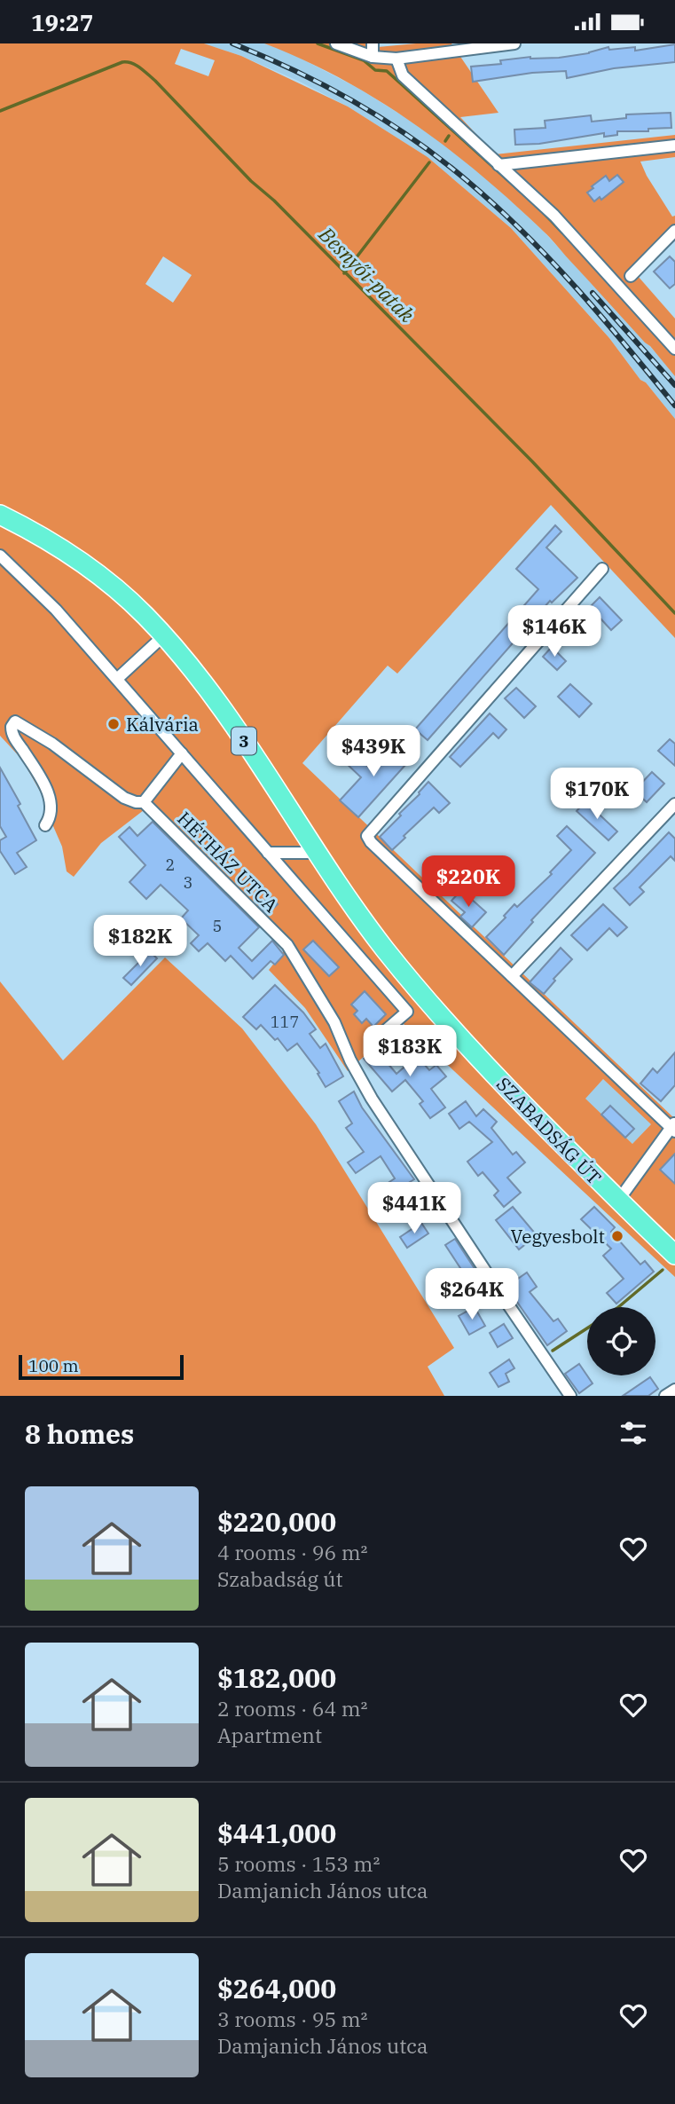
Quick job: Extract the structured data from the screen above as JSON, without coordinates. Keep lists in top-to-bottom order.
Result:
{
  "streets": {
    "main road": ["3", "SZABADSÁG ÚT"],
    "street": ["HÉTHÁZ UTCA"]
  },
  "water": ["Besnyői-patak"],
  "places": ["Kálvária", "Vegyesbolt"],
  "house_numbers": [
    "2",
    "3",
    "5",
    "117"
  ],
  "scale_bar": "100 m",
  "page": {
    "status": "19:27",
    "price": [
      "$146K",
      "$439K",
      "$170K",
      "$220K",
      "$182K",
      "$183K",
      "$441K",
      "$264K"
    ],
    "scale": "100 m",
    "heading": "8 homes",
    "list": [
      {
        "name": "$220,000",
        "note": "4 rooms · 96 m² · Szabadság út"
      },
      {
        "name": "$182,000",
        "note": "2 rooms · 64 m² · Apartment"
      },
      {
        "name": "$441,000",
        "note": "5 rooms · 153 m² · Damjanich János utca"
      },
      {
        "name": "$264,000",
        "note": "3 rooms · 95 m² · Damjanich János utca"
      }
    ]
  }
}
